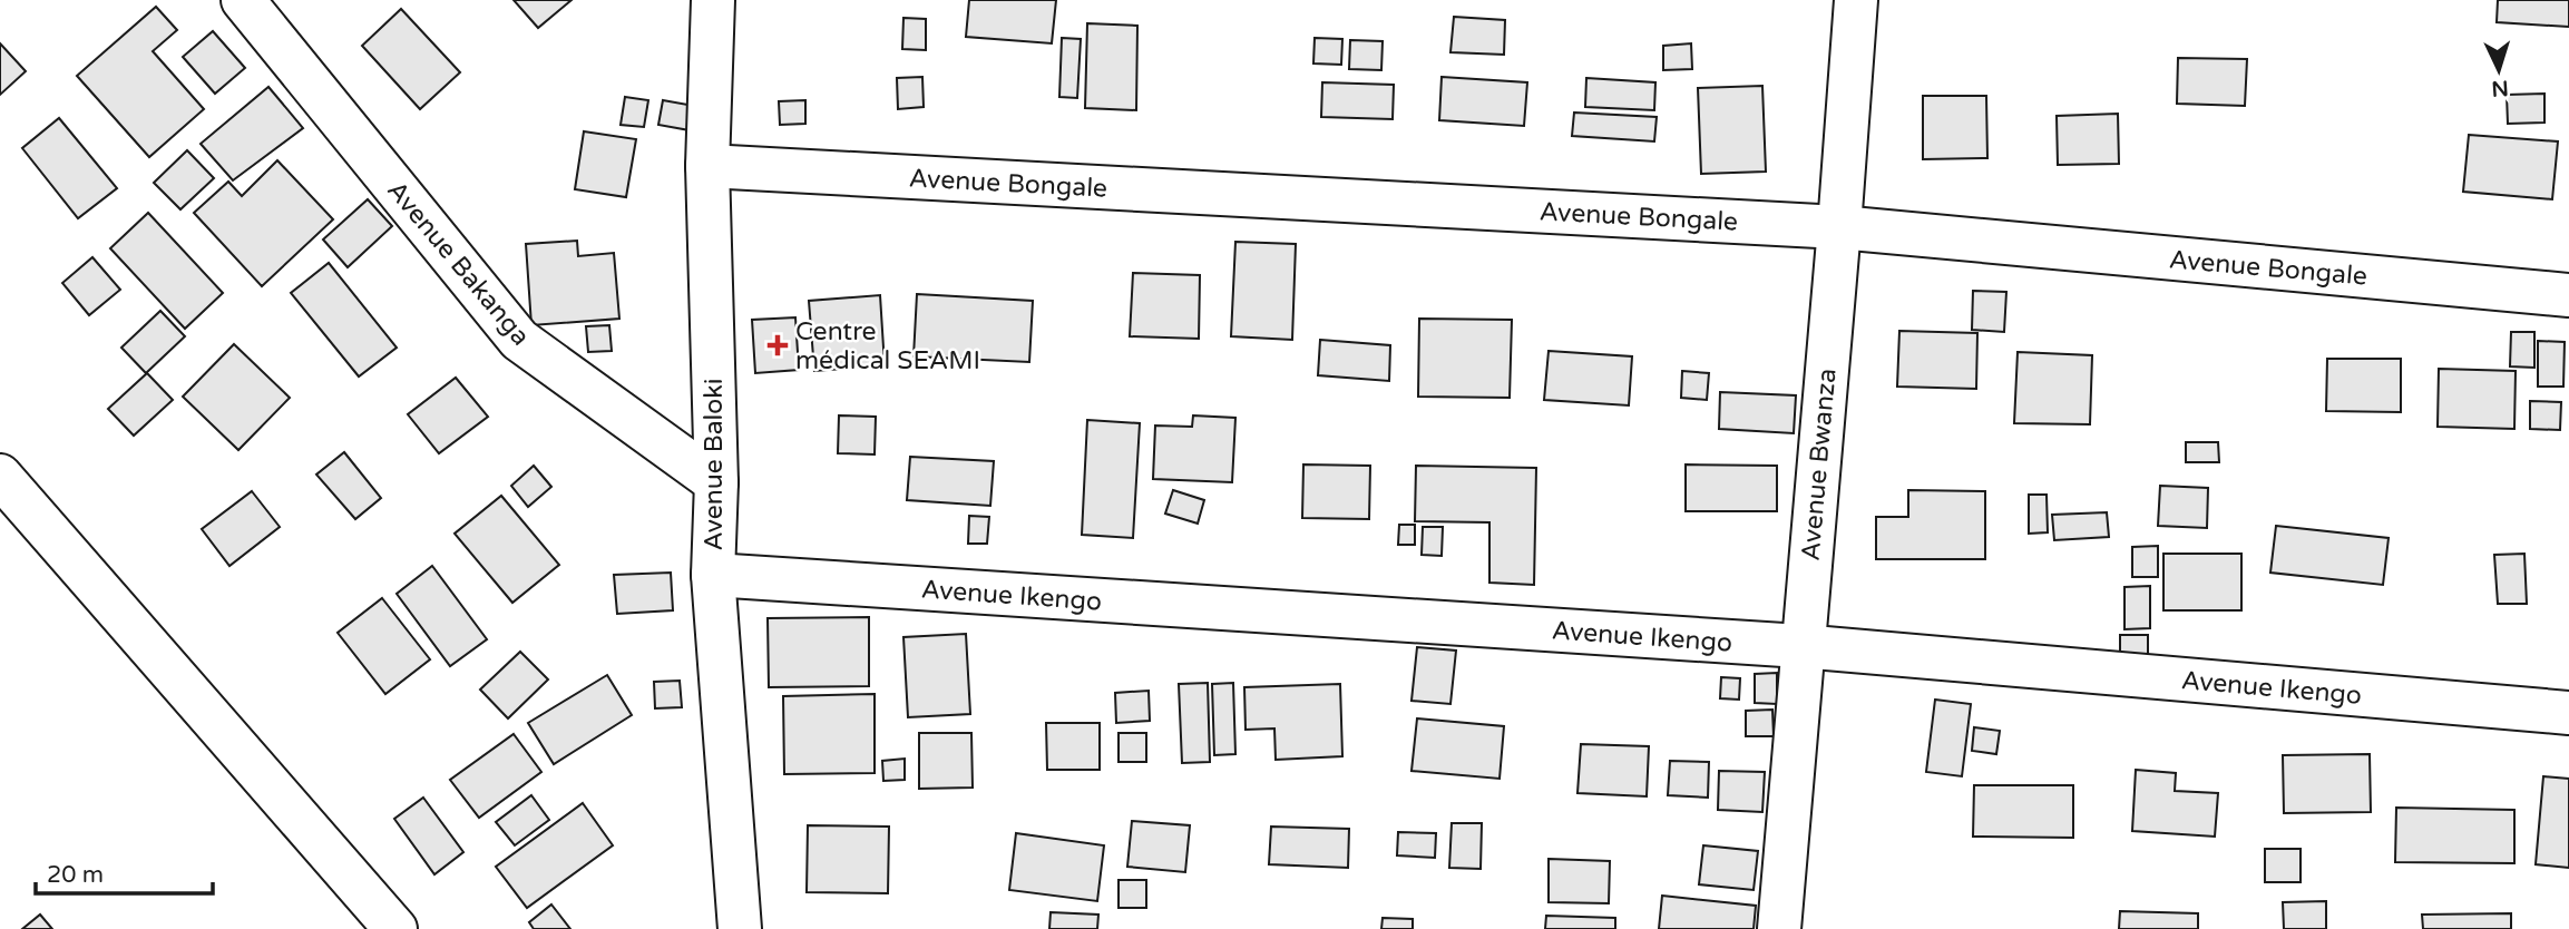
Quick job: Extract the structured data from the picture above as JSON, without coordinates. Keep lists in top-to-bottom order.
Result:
{
  "streets": {
    "street": [
      "Avenue Bongale",
      "Avenue Bakanga",
      "Avenue Baloki",
      "Avenue Bwanza",
      "Avenue Ikengo"
    ]
  },
  "crossings": [
    ["Avenue Bongale", "Avenue Baloki"],
    ["Avenue Bongale", "Avenue Bwanza"],
    ["Avenue Bakanga", "Avenue Baloki"],
    ["Avenue Baloki", "Avenue Ikengo"],
    ["Avenue Bwanza", "Avenue Ikengo"]
  ],
  "places": {
    "health": ["Centre médical SEAMI"]
  },
  "scale_bar": "20 m",
  "north": "bottom"
}
